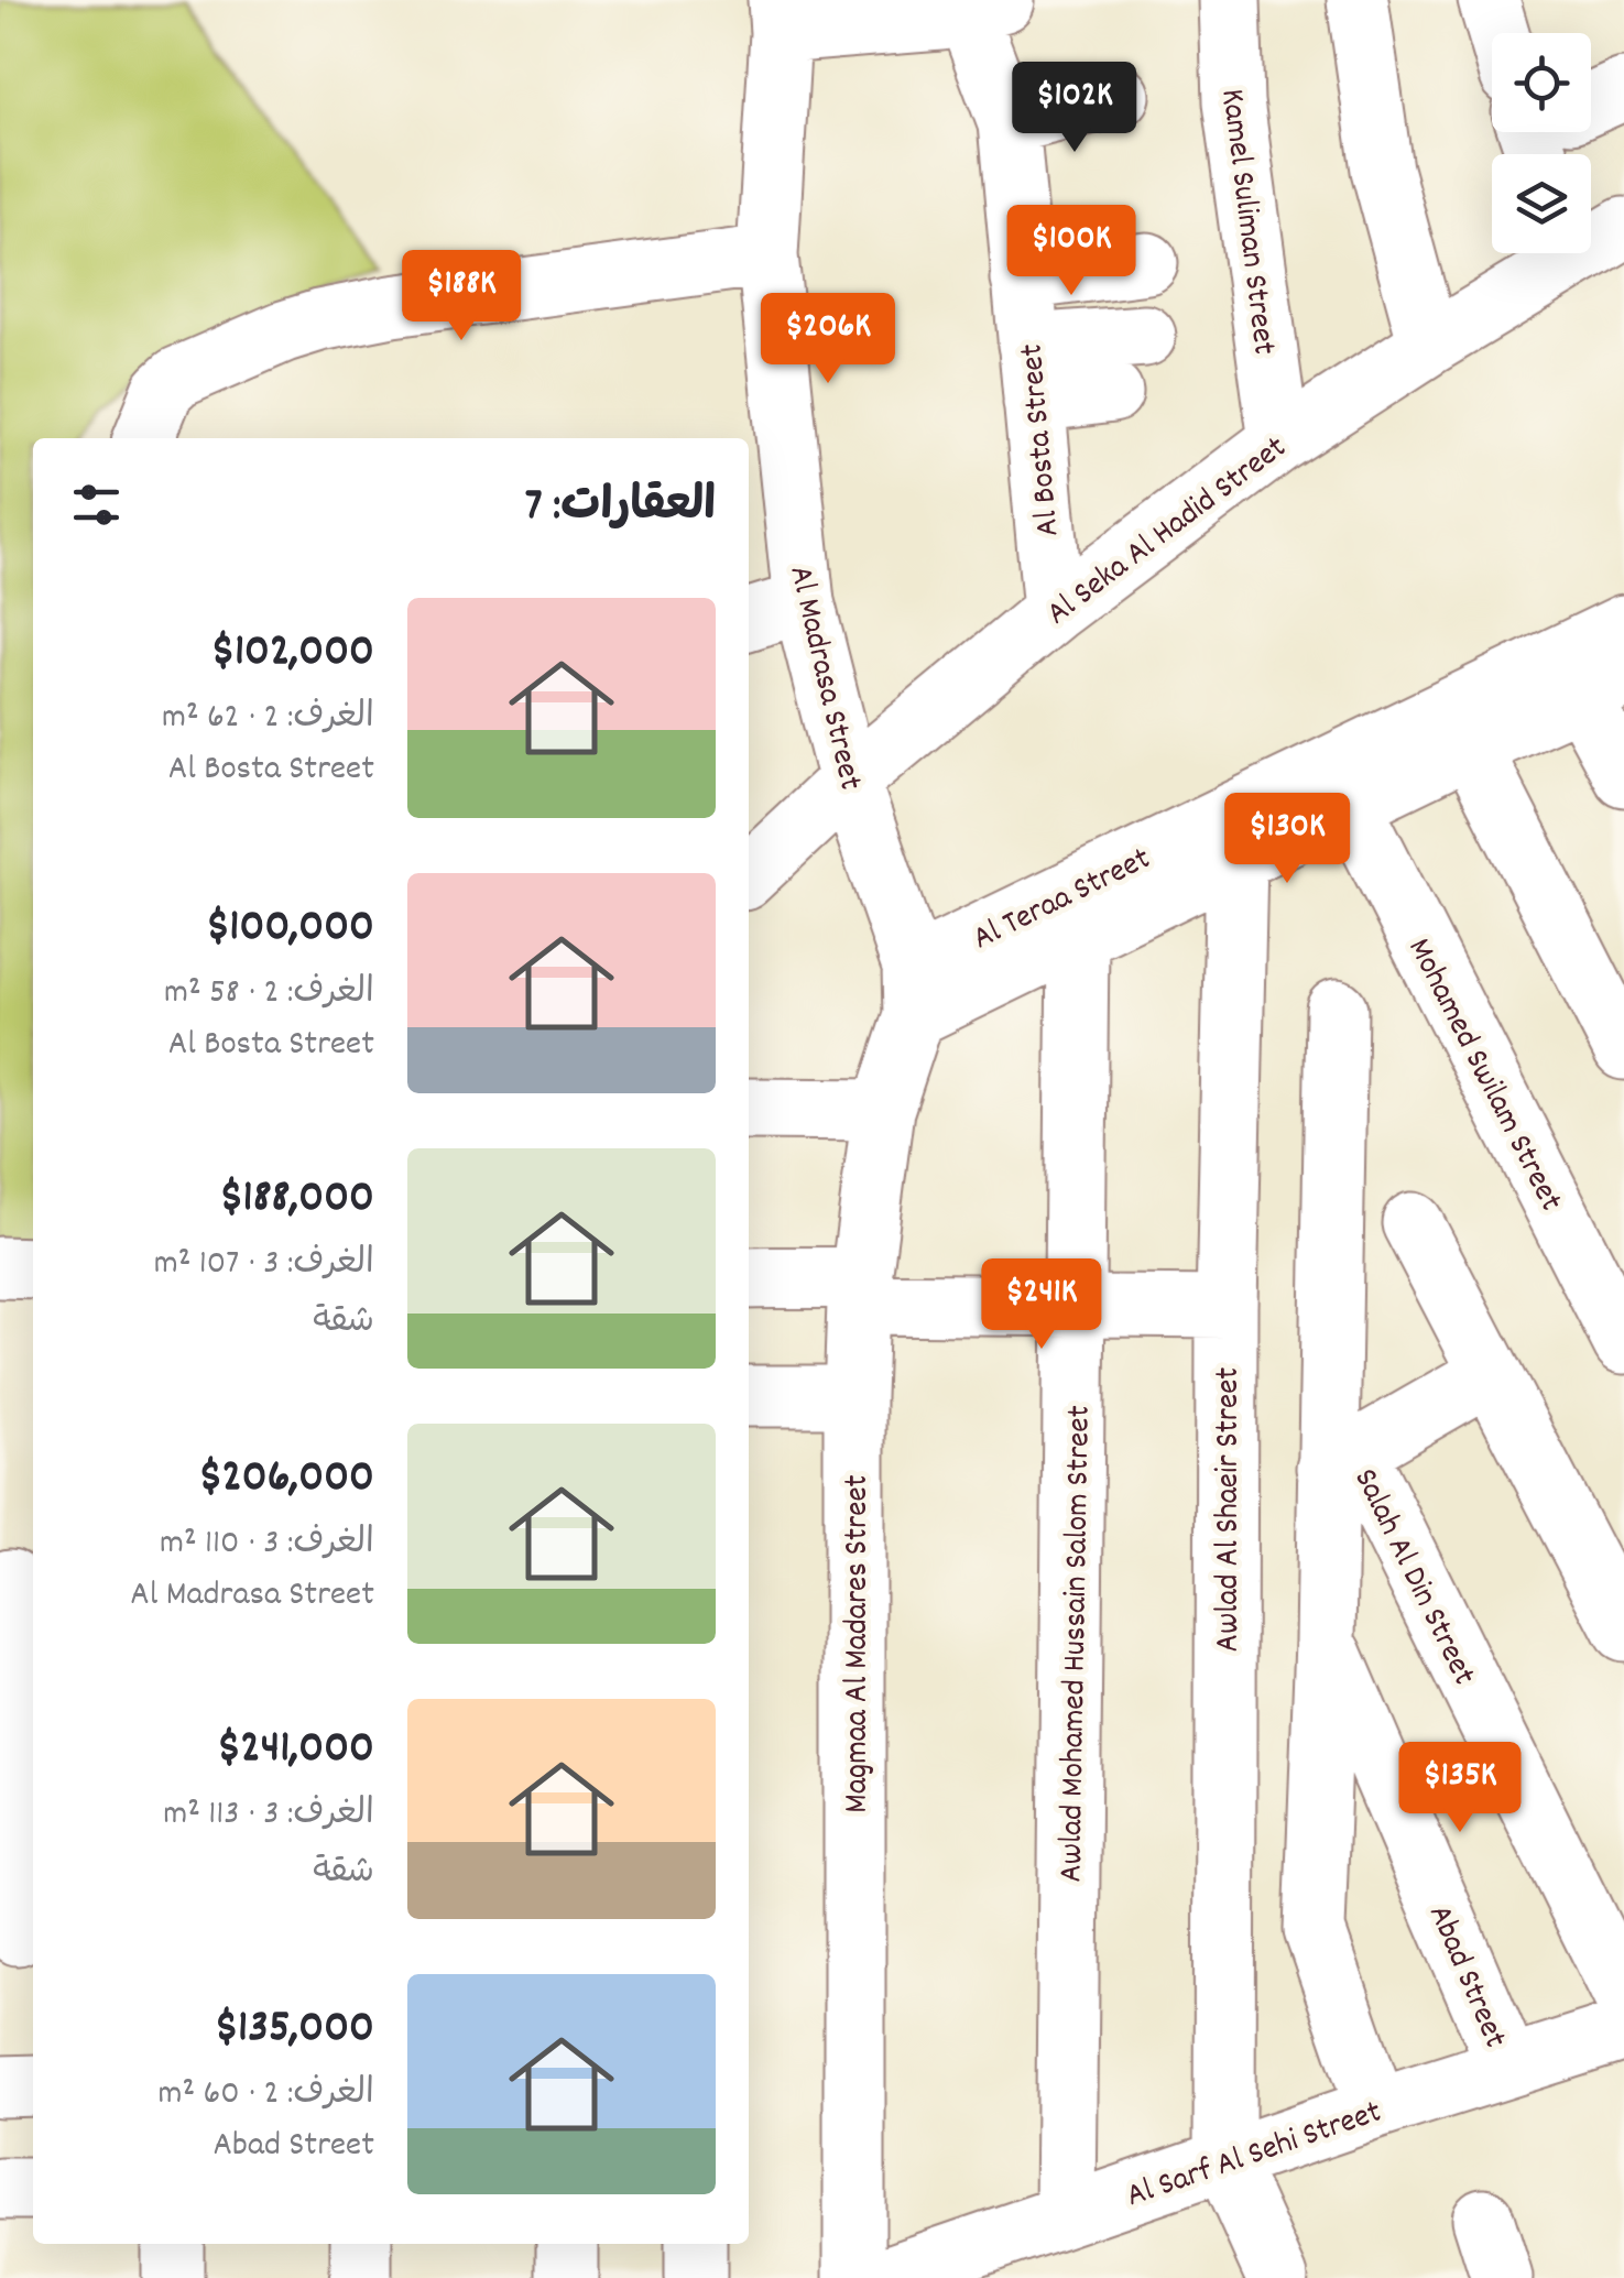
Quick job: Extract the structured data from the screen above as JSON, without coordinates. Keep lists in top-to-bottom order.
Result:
{
  "streets": {
    "street": [
      "Kamel Suliman Street",
      "Al Bosta Street",
      "Al Seka Al Hadid Street",
      "Al Madrasa Street",
      "Al Teraa Street",
      "Mohamed Swilam Street",
      "Awlad Al Shaeir Street",
      "Salah Al Din Street",
      "Magmaa Al Madares Street",
      "Awlad Mohamed Hussain Salom Street",
      "Abad Street",
      "Al Sarf Al Sehi Street"
    ]
  },
  "crossings": [
    ["Kamel Suliman Street", "Al Seka Al Hadid Street"],
    ["Al Bosta Street", "Al Seka Al Hadid Street"],
    ["Al Seka Al Hadid Street", "Al Madrasa Street"],
    ["Al Madrasa Street", "Al Teraa Street"],
    ["Al Madrasa Street", "Magmaa Al Madares Street"],
    ["Al Teraa Street", "Mohamed Swilam Street"],
    ["Al Teraa Street", "Awlad Al Shaeir Street"],
    ["Al Teraa Street", "Magmaa Al Madares Street"],
    ["Al Teraa Street", "Awlad Mohamed Hussain Salom Street"],
    ["Awlad Al Shaeir Street", "Al Sarf Al Sehi Street"],
    ["Awlad Mohamed Hussain Salom Street", "Al Sarf Al Sehi Street"],
    ["Abad Street", "Al Sarf Al Sehi Street"]
  ],
  "page": {
    "price": [
      "$102K",
      "$100K",
      "$188K",
      "$206K",
      "$130K",
      "$241K",
      "$135K"
    ],
    "heading": "العقارات: 7",
    "list": [
      {
        "name": "$102,000",
        "note": "الغرف: 2 · 62 m² · Al Bosta Street"
      },
      {
        "name": "$100,000",
        "note": "الغرف: 2 · 58 m² · Al Bosta Street"
      },
      {
        "name": "$188,000",
        "note": "الغرف: 3 · 107 m² · شقة"
      },
      {
        "name": "$206,000",
        "note": "الغرف: 3 · 110 m² · Al Madrasa Street"
      },
      {
        "name": "$241,000",
        "note": "الغرف: 3 · 113 m² · شقة"
      },
      {
        "name": "$135,000",
        "note": "الغرف: 2 · 60 m² · Abad Street"
      }
    ]
  }
}
